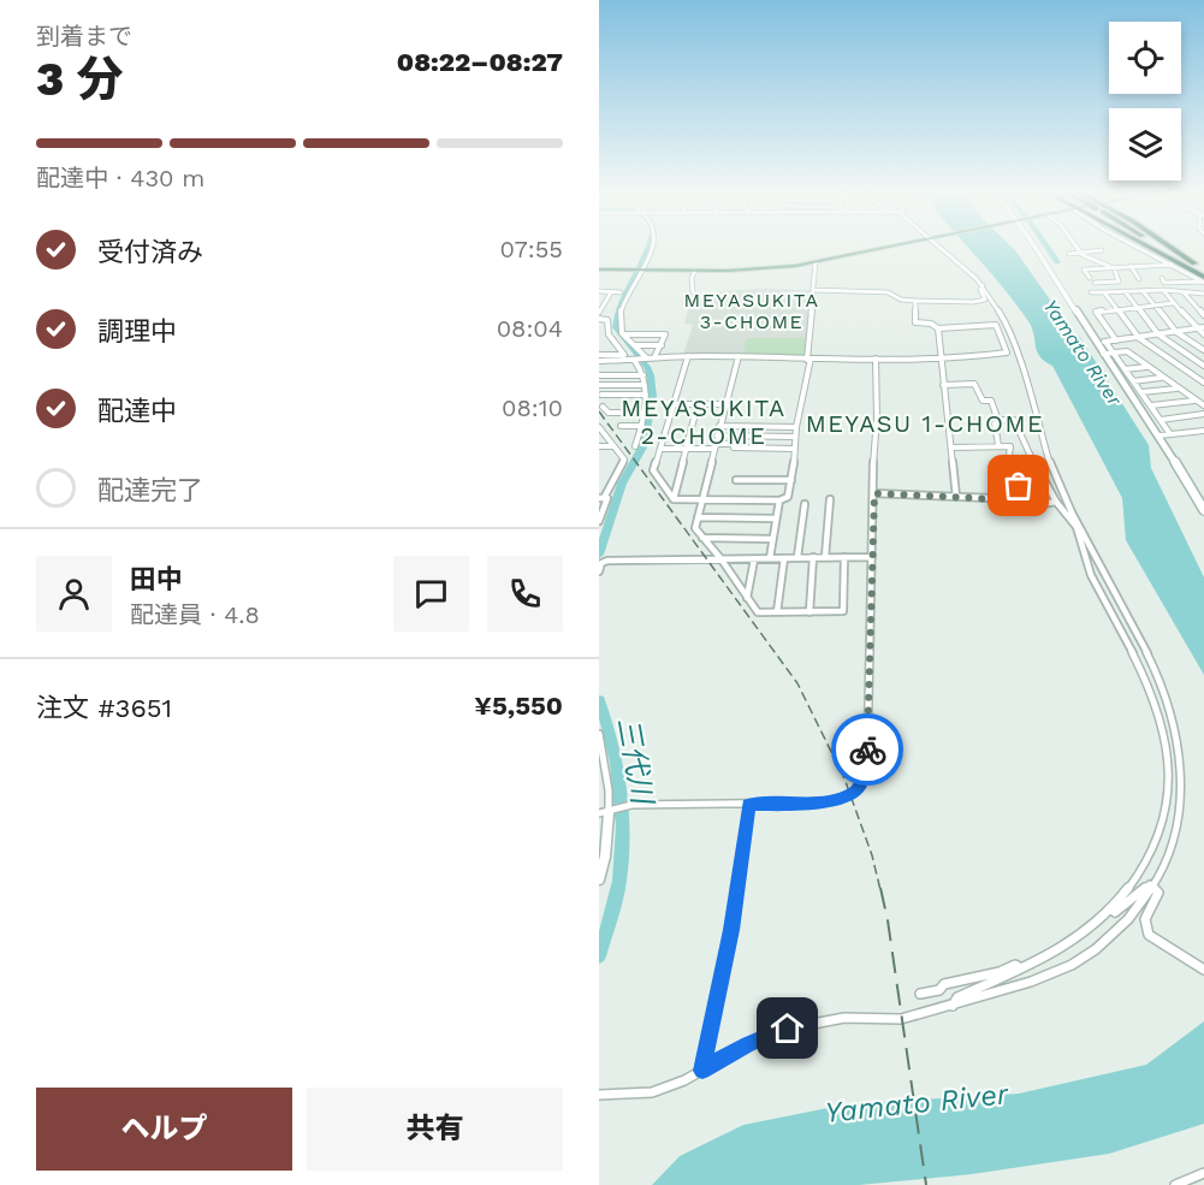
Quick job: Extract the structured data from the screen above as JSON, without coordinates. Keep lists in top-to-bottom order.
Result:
{
  "districts": ["MEYASUKITA 3-CHOME", "MEYASUKITA 2-CHOME", "MEYASU 1-CHOME"],
  "water": ["Yamato River", "三代川"],
  "page": {
    "heading": ["3 分", "到着まで", "08:22–08:27"],
    "panel": [
      "田中",
      "配達員 · 4.8",
      "注文 #3651",
      "¥5,550"
    ],
    "bar": "配達中 · 430 m",
    "list": [
      ["受付済み", "07:55"],
      ["調理中", "08:04"],
      ["配達中", "08:10"],
      "配達完了"
    ],
    "buttons": ["ヘルプ", "共有"]
  }
}
